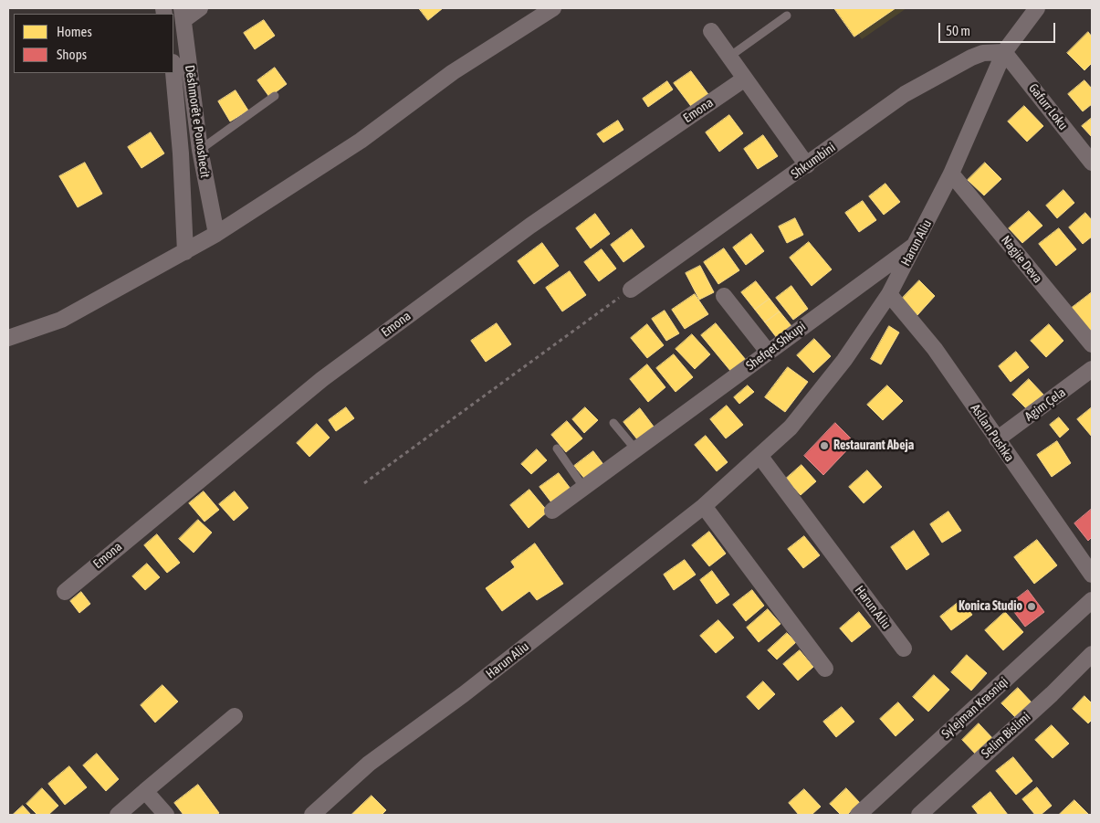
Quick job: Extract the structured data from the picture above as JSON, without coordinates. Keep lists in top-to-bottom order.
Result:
{
  "streets": {
    "street": [
      "Gafurr Loku",
      "Emona",
      "Dëshmorët e Ponoshecit",
      "Shkumbini",
      "Harun Aliu",
      "Nagjie Deva",
      "Shefqet Shkupi",
      "Agim Çela",
      "Asllan Pushka",
      "Sylejman Krasniqi",
      "Selim Bislimi"
    ]
  },
  "crossings": [
    ["Gafurr Loku", "Shkumbini"],
    ["Gafurr Loku", "Harun Aliu"],
    ["Shkumbini", "Harun Aliu"],
    ["Harun Aliu", "Nagjie Deva"],
    ["Harun Aliu", "Shefqet Shkupi"],
    ["Harun Aliu", "Asllan Pushka"],
    ["Agim Çela", "Asllan Pushka"]
  ],
  "places": ["Restaurant Abeja", "Konica Studio"],
  "legend": ["Homes", "Shops"],
  "scale_bar": "50 m"
}
